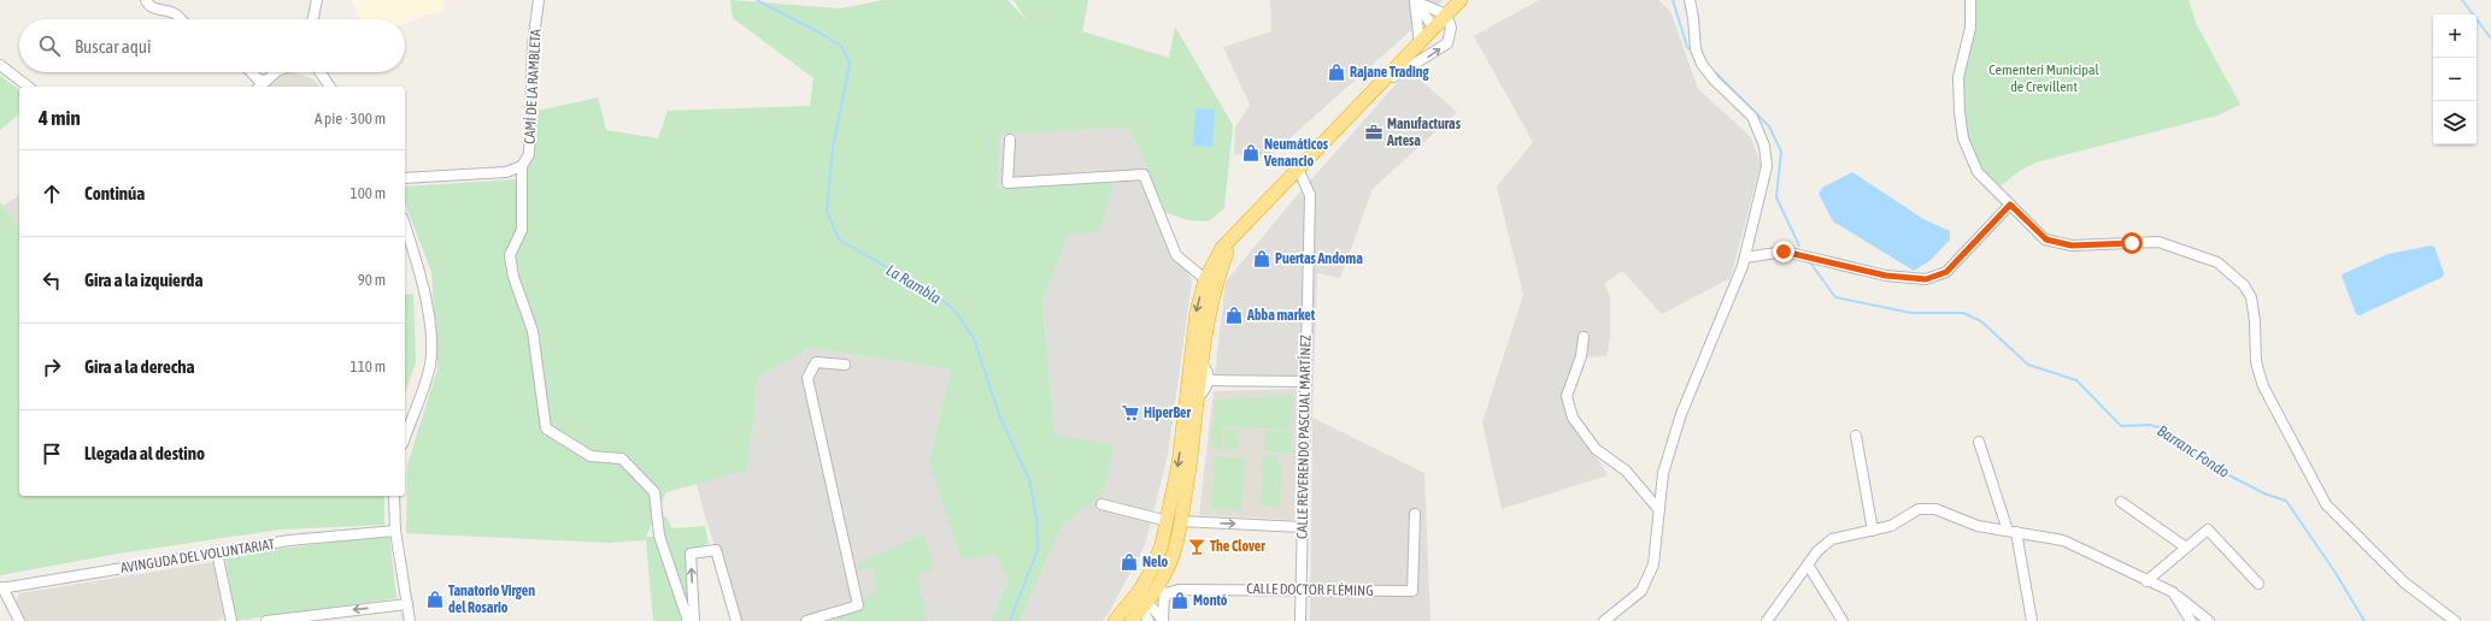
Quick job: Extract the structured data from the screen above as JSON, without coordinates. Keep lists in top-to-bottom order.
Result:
{
  "streets": {
    "street": [
      "CAMÍ DE LA RAMBLETA",
      "CALLE REVERENDO PASCUAL MARTÍNEZ",
      "AVINGUDA DEL VOLUNTARIAT",
      "CALLE DOCTOR FLÉMING"
    ]
  },
  "crossings": [
    ["CALLE REVERENDO PASCUAL MARTÍNEZ", "CALLE DOCTOR FLÉMING"]
  ],
  "water": ["La Rambla", "Barranc Fondo"],
  "parks": ["Cementeri Municipal de Crevillent"],
  "places": {
    "shop": [
      "Rajane Trading",
      "Neumáticos Venancio",
      "Puertas Andoma",
      "Abba market",
      "Nelo",
      "Tanatorio Virgen del Rosario",
      "Montó"
    ],
    "office": ["Manufacturas Artesa"],
    "supermarket": ["HiperBer"],
    "bar": ["The Clover"]
  },
  "page": {
    "map_buttons": ["+", "−"],
    "search": "Buscar aquí",
    "heading": ["4 min", "A pie · 300 m"],
    "list": [
      ["Continúa", "100 m"],
      ["Gira a la izquierda", "90 m"],
      ["Gira a la derecha", "110 m"],
      "Llegada al destino"
    ]
  }
}
